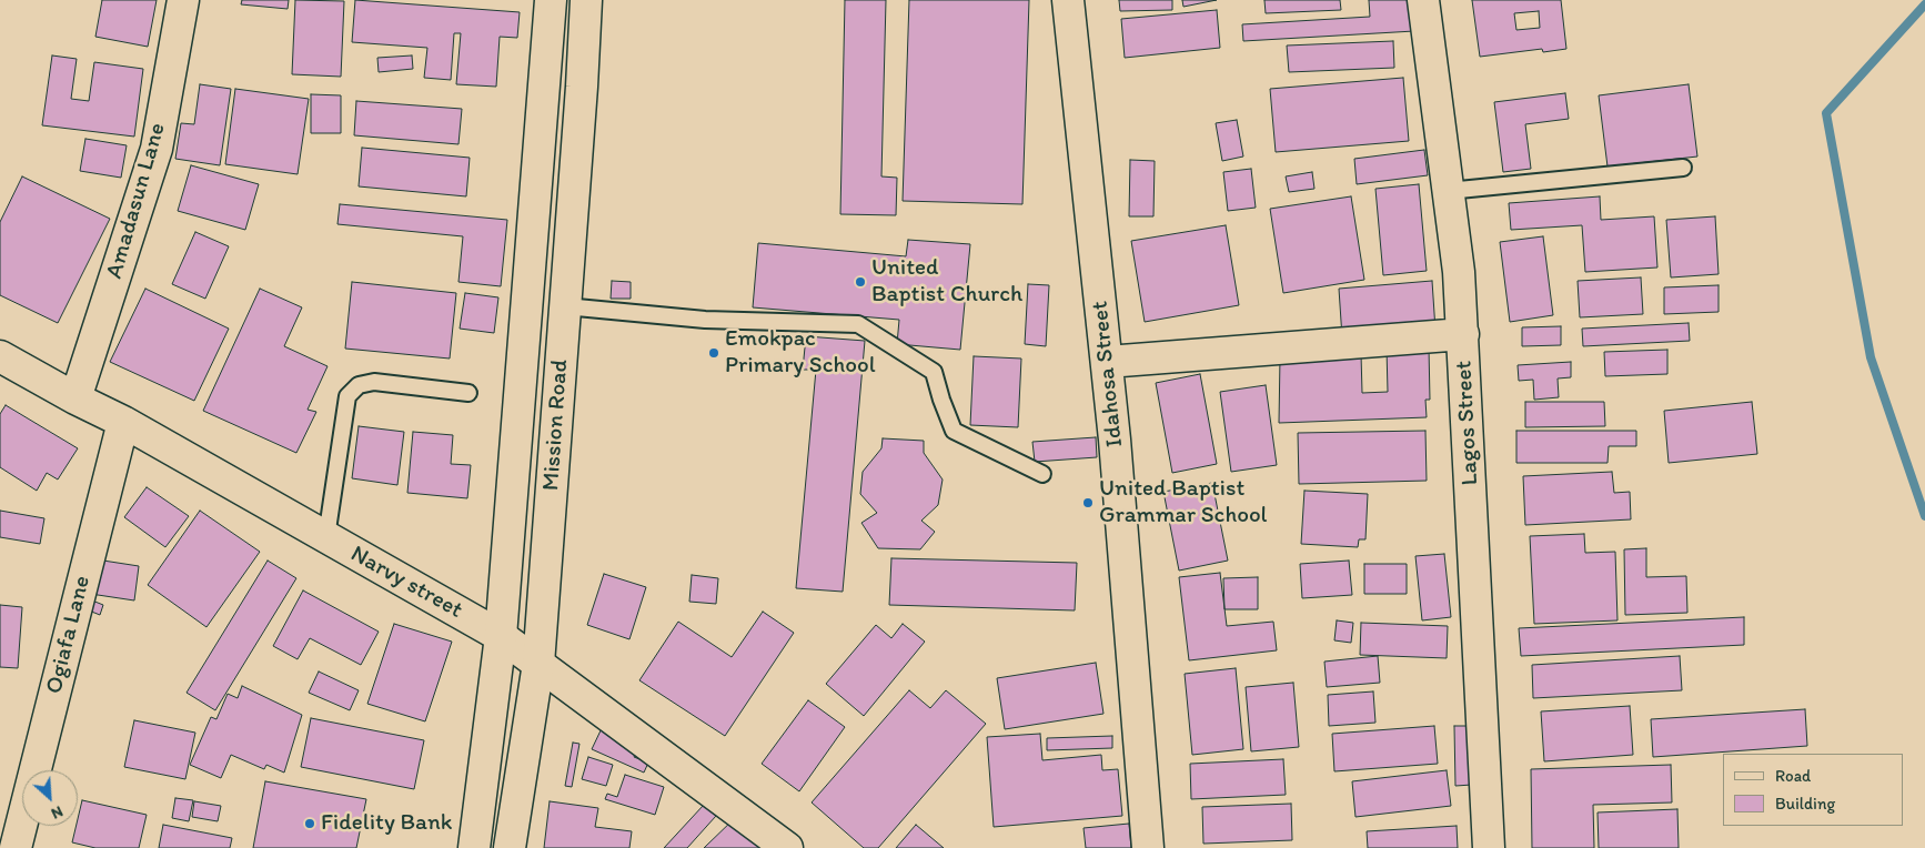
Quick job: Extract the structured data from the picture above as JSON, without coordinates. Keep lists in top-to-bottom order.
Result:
{
  "streets": {
    "street": [
      "Amadasun Lane",
      "Idahosa Street",
      "Lagos Street",
      "Mission Road",
      "Narvy street",
      "Ogiafa Lane"
    ]
  },
  "crossings": [
    ["Amadasun Lane", "Narvy street"],
    ["Mission Road", "Narvy street"],
    ["Narvy street", "Ogiafa Lane"]
  ],
  "places": [
    "United Baptist Church",
    "Emokpac Primary School",
    "United Baptist Grammar School",
    "Fidelity Bank"
  ],
  "legend": ["Road", "Building"],
  "north": "bottom right"
}
